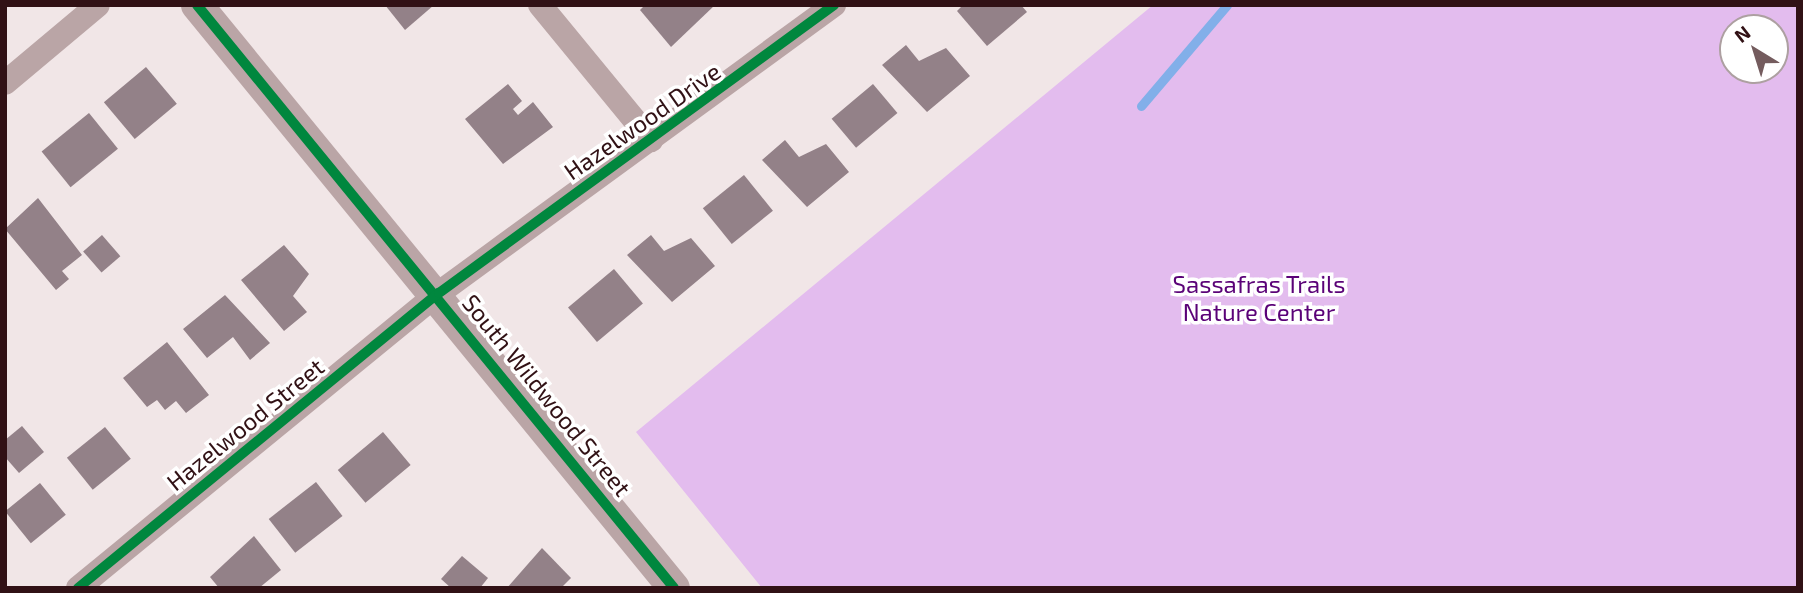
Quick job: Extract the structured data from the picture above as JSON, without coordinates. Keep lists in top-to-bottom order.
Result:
{
  "streets": {
    "street": ["Hazelwood Drive", "South Wildwood Street", "Hazelwood Street"]
  },
  "crossings": [
    ["Hazelwood Drive", "South Wildwood Street"],
    ["Hazelwood Drive", "Hazelwood Street"],
    ["South Wildwood Street", "Hazelwood Street"]
  ],
  "parks": ["Sassafras Trails Nature Center"],
  "north": "top left"
}
